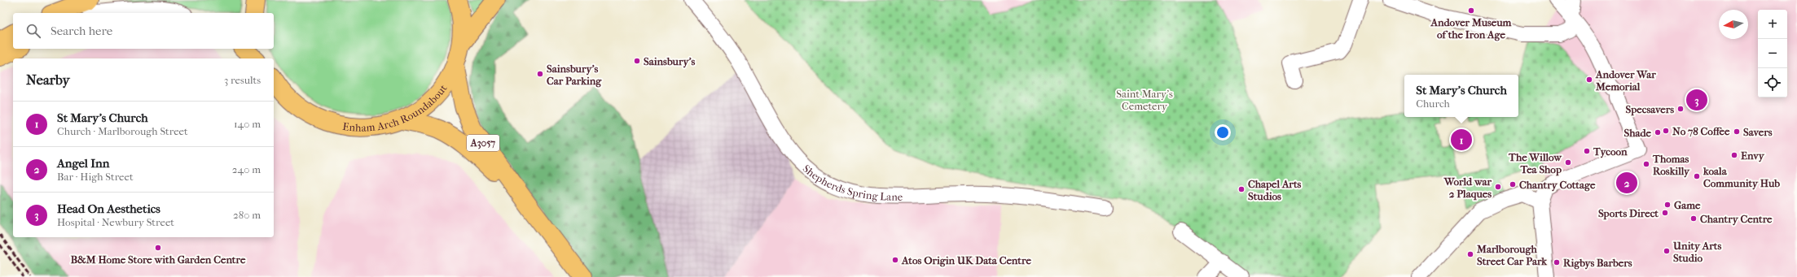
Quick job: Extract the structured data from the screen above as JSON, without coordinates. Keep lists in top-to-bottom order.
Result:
{
  "streets": {
    "main road": ["Enham Arch Roundabout", "A3057"],
    "street": ["Shepherds Spring Lane"]
  },
  "crossings": [
    ["Enham Arch Roundabout", "A3057"]
  ],
  "parks": ["Saint Mary's Cemetery"],
  "places": [
    "Andover Museum of the Iron Age",
    "Sainsbury's",
    "Sainsbury's Car Parking",
    "Andover War Memorial",
    "Specsavers",
    "No 78 Coffee",
    "Savers",
    "Shade",
    "Tycoon",
    "Envy",
    "The Willow Tea Shop",
    "Thomas Roskilly",
    "koala Community Hub",
    "Chantry Cottage",
    "World war 2 Plaques",
    "Chapel Arts Studios",
    "Game",
    "Sports Direct",
    "Chantry Centre",
    "B&M Home Store with Garden Centre",
    "Unity Arts Studio",
    "Marlborough Street Car Park",
    "Atos Origin UK Data Centre",
    "Rigbys Barbers"
  ],
  "north": "left",
  "page": {
    "map_buttons": ["+", "−"],
    "search": "Search here",
    "heading": ["Nearby", "3 results"],
    "popup": ["St Mary's Church", "Church"],
    "pins": ["3", "1", "2"],
    "list": [
      {
        "mark": "1",
        "name": "St Mary's Church",
        "note": "Church · Marlborough Street",
        "value": "140 m"
      },
      {
        "mark": "2",
        "name": "Angel Inn",
        "note": "Bar · High Street",
        "value": "240 m"
      },
      {
        "mark": "3",
        "name": "Head On Aesthetics",
        "note": "Hospital · Newbury Street",
        "value": "280 m"
      }
    ]
  }
}
